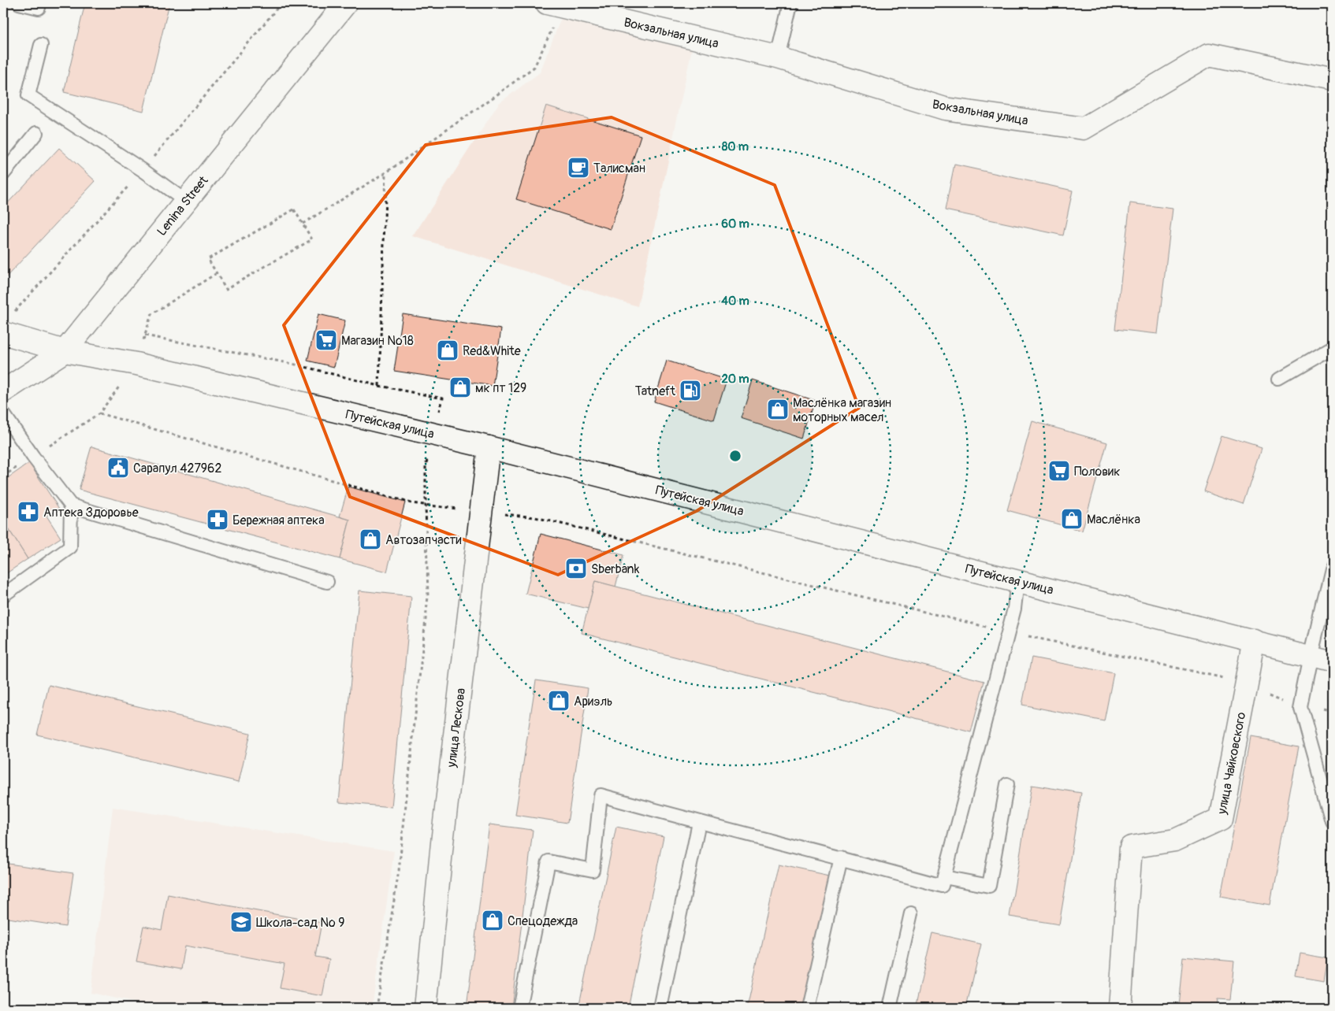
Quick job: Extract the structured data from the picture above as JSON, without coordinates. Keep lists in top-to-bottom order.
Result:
{
  "streets": {
    "street": [
      "Вокзальная улица",
      "Lenina Street",
      "Путейская улица",
      "улица Лескова",
      "улица Чайковского"
    ]
  },
  "crossings": [
    ["Lenina Street", "Путейская улица"],
    ["Путейская улица", "улица Лескова"],
    ["Путейская улица", "улица Чайковского"]
  ],
  "places": {
    "cafe": ["Талисман"],
    "supermarket": ["Магазин №18", "Половик"],
    "shop": [
      "Red&White",
      "мк пт 129",
      "Маслёнка магазин моторных масел",
      "Маслёнка",
      "Автозапчасти",
      "Ариэль",
      "Спецодежда"
    ],
    "fuel station": ["Tatneft"],
    "public building": ["Сарапул 427962"],
    "pharmacy": ["Аптека Здоровье", "Бережная аптека"],
    "bank": ["Sberbank"],
    "school or university": ["Школа-сад № 9"]
  },
  "rings": [
    "80 m",
    "60 m",
    "40 m",
    "20 m"
  ]
}
